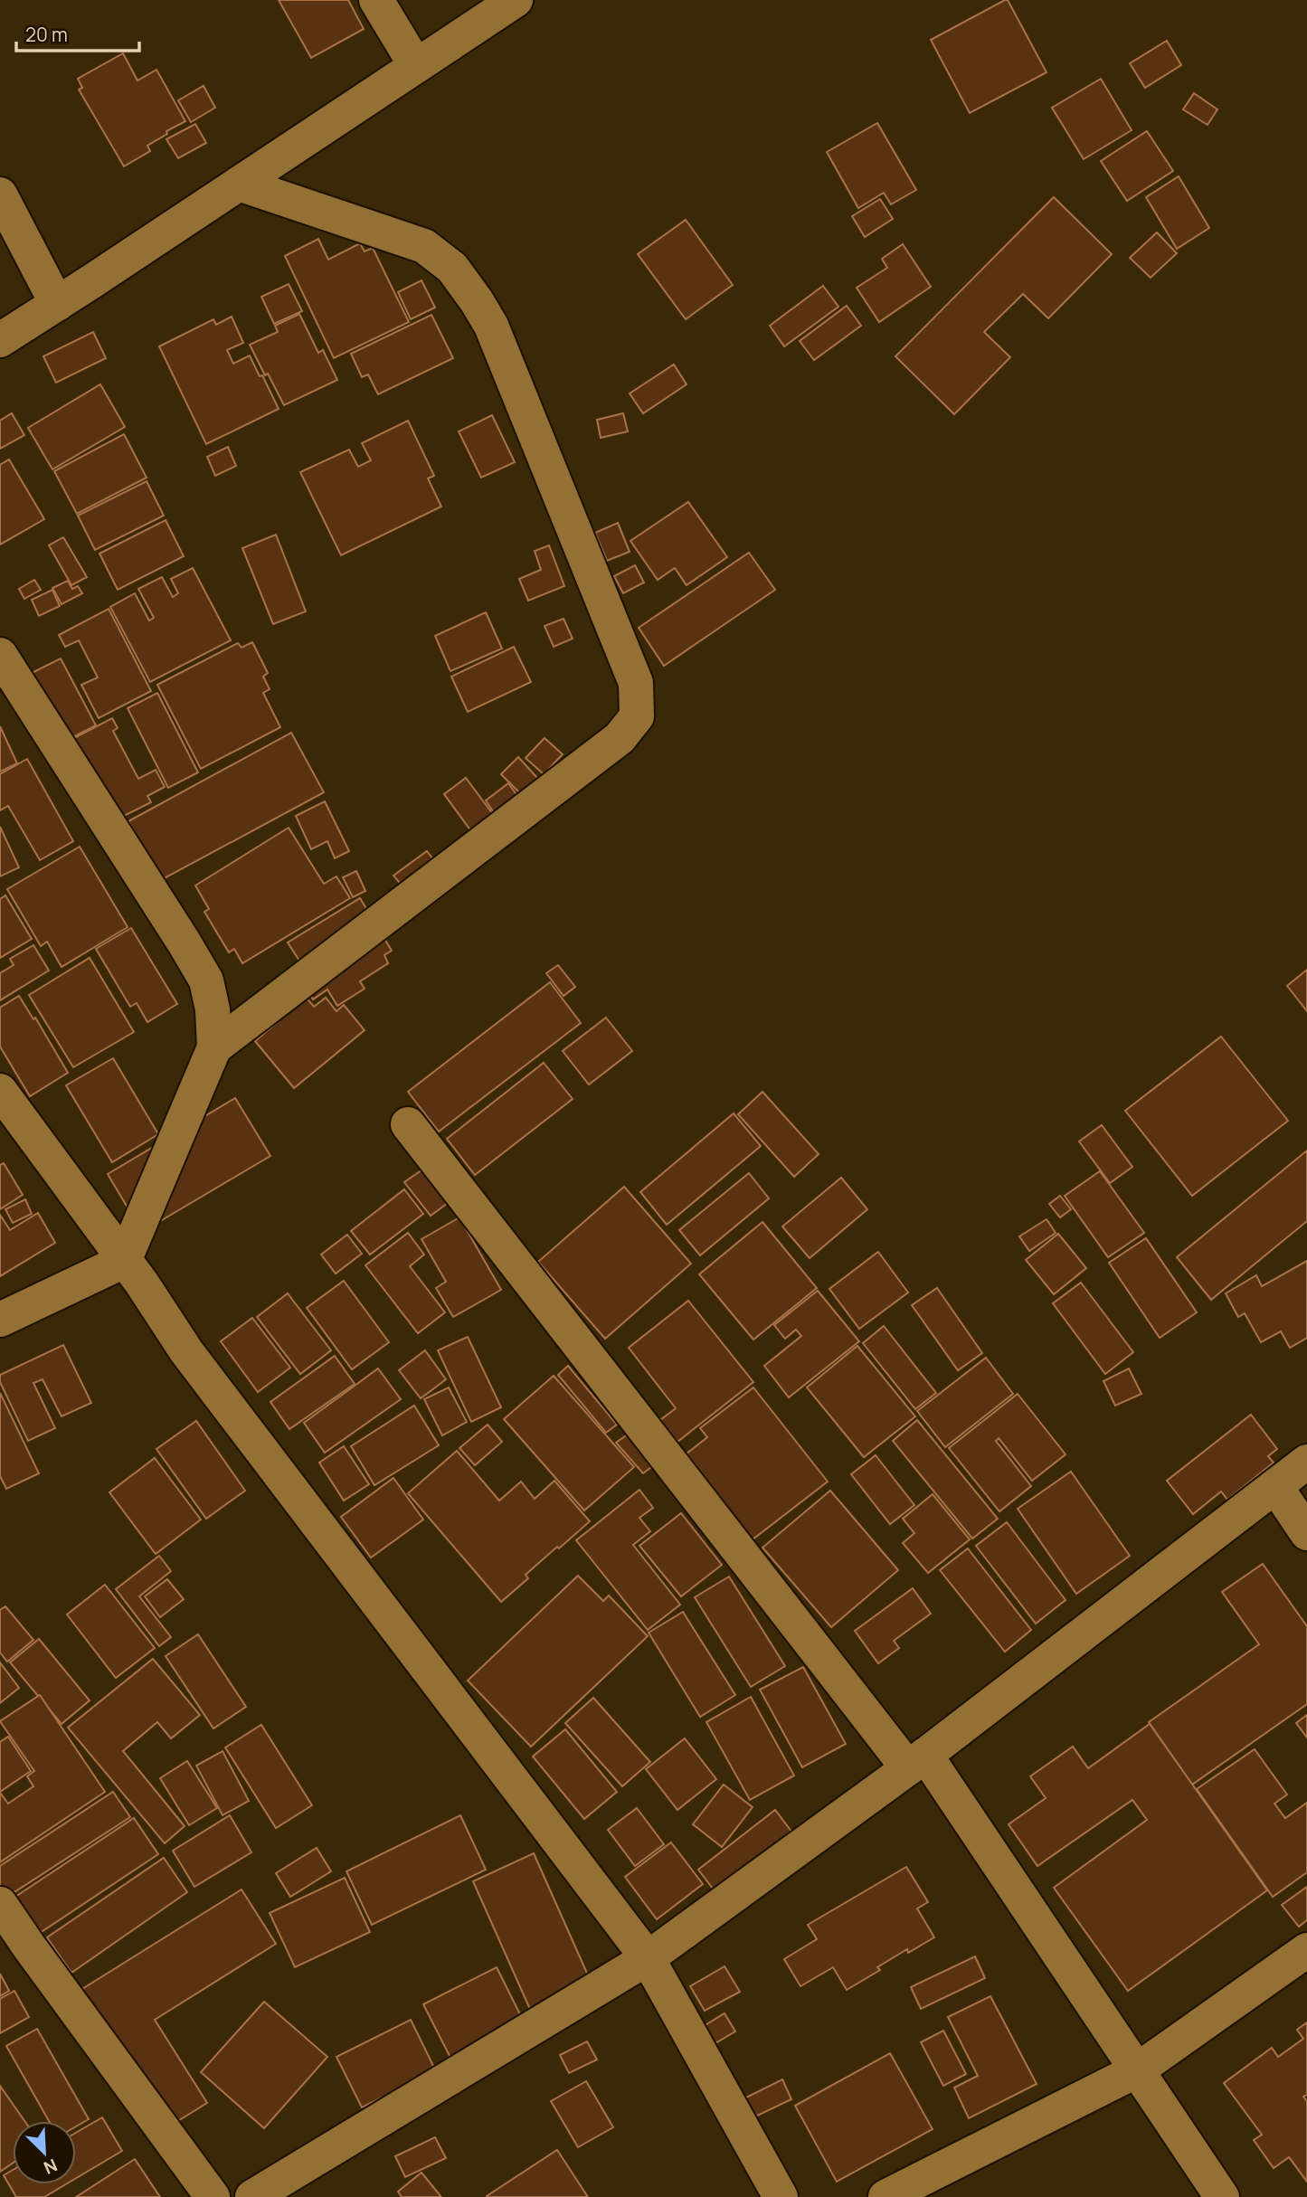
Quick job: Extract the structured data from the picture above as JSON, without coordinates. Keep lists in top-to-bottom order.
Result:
{
  "scale_bar": "20 m",
  "north": "bottom right"
}
